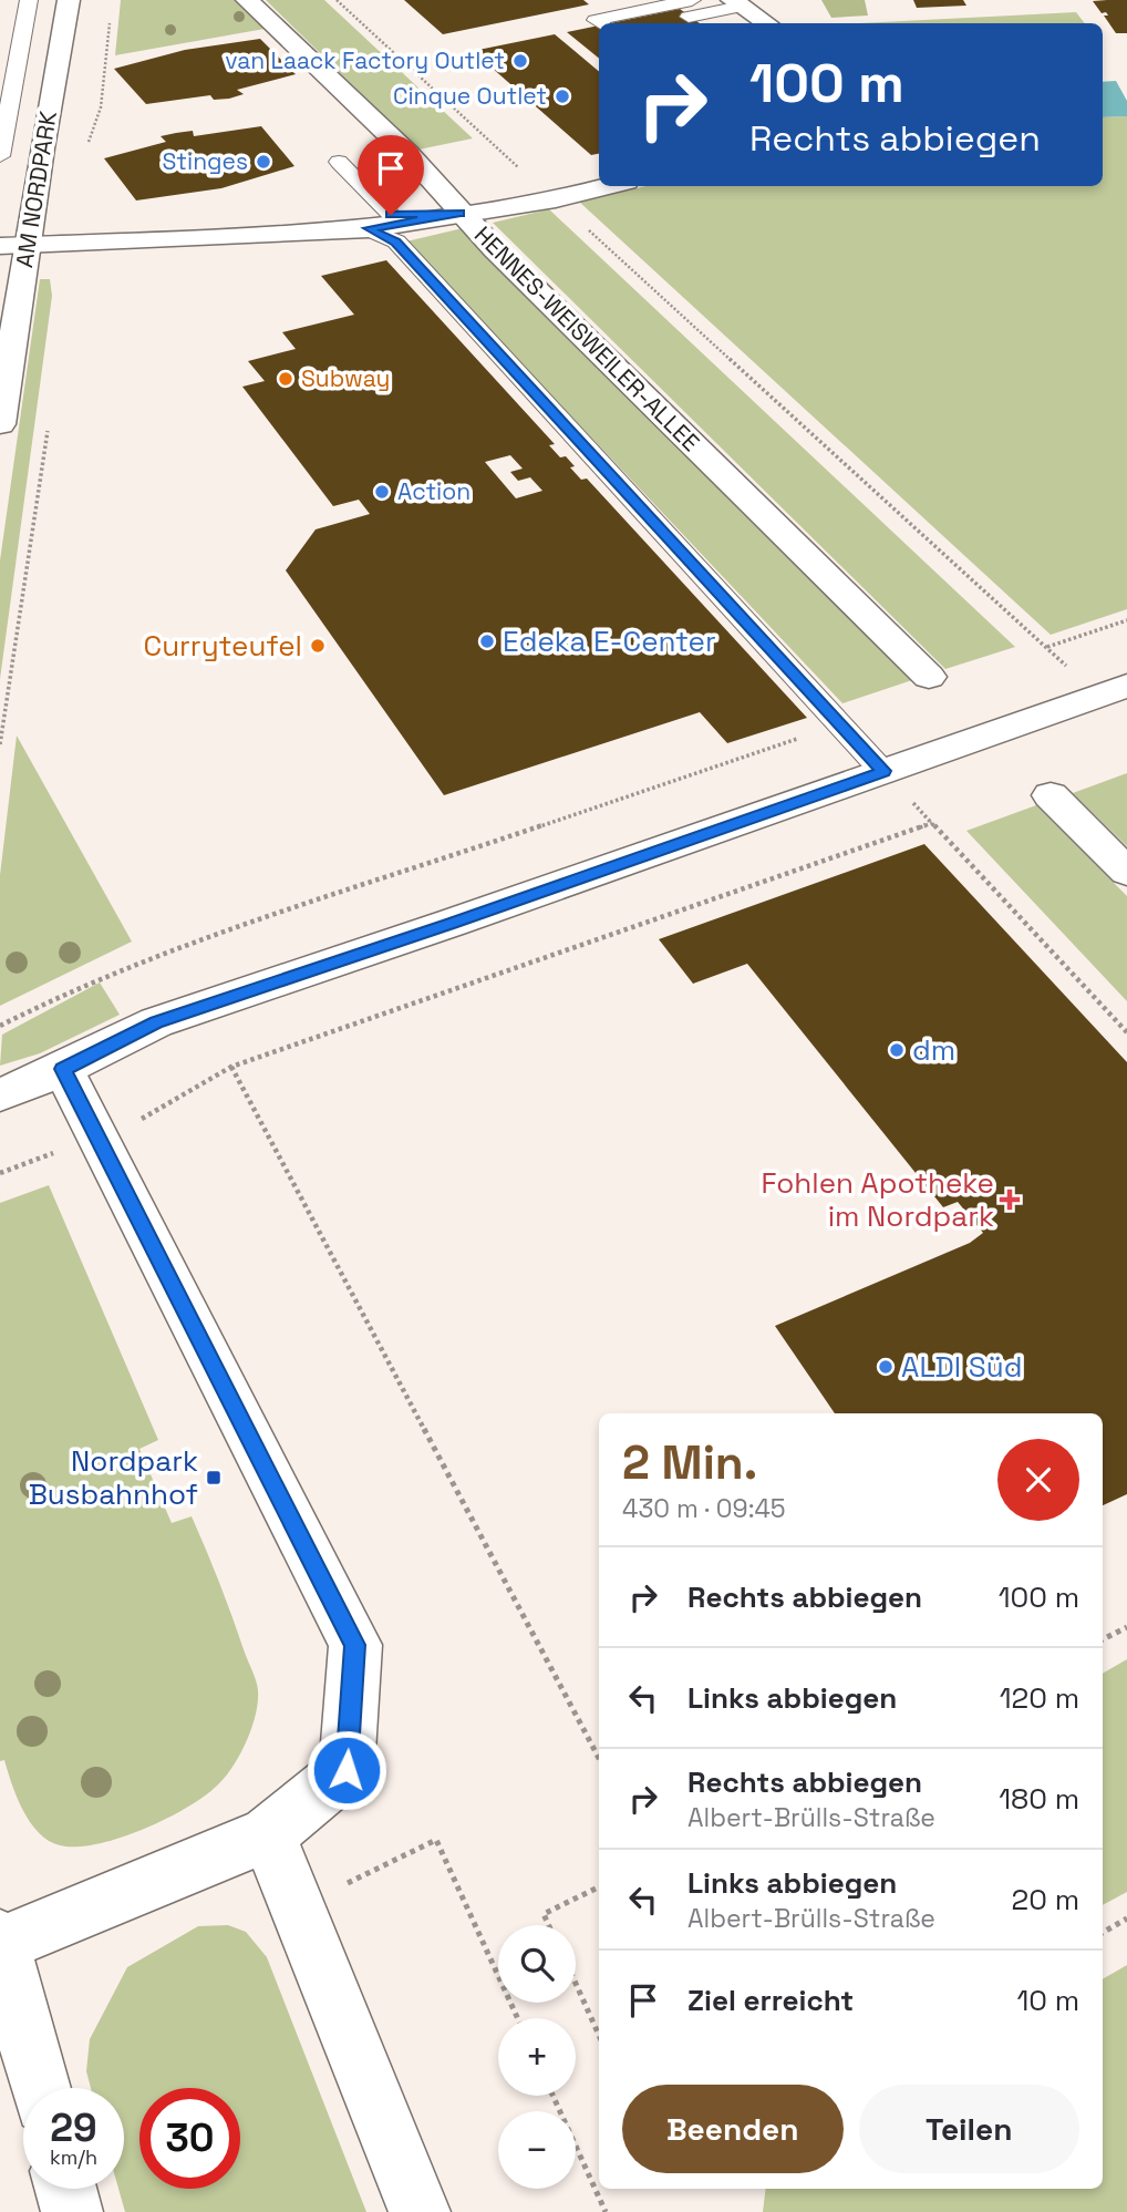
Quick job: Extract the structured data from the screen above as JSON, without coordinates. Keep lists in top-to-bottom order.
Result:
{
  "streets": {
    "street": ["AM NORDPARK", "HENNES-WEISWEILER-ALLEE"]
  },
  "places": {
    "other": [
      "van Laack Factory Outlet",
      "Cinque Outlet",
      "Stinges",
      "Subway",
      "Action",
      "Edeka E-Center",
      "Curryteufel",
      "dm",
      "ALDI Süd"
    ],
    "health": ["Fohlen Apotheke im Nordpark"],
    "transit": ["Nordpark Busbahnhof"]
  },
  "page": {
    "turn": ["100 m", "Rechts abbiegen"],
    "heading": ["2 Min.", "430 m · 09:45"],
    "list": [
      {
        "name": "Rechts abbiegen",
        "value": "100 m"
      },
      {
        "name": "Links abbiegen",
        "value": "120 m"
      },
      {
        "name": "Rechts abbiegen",
        "note": "Albert-Brülls-Straße",
        "value": "180 m"
      },
      {
        "name": "Links abbiegen",
        "note": "Albert-Brülls-Straße",
        "value": "20 m"
      },
      {
        "name": "Ziel erreicht",
        "value": "10 m"
      }
    ],
    "map_buttons": ["+", "−"],
    "buttons": ["Beenden", "Teilen"],
    "speed": "29 km/h",
    "limit": "30"
  }
}
